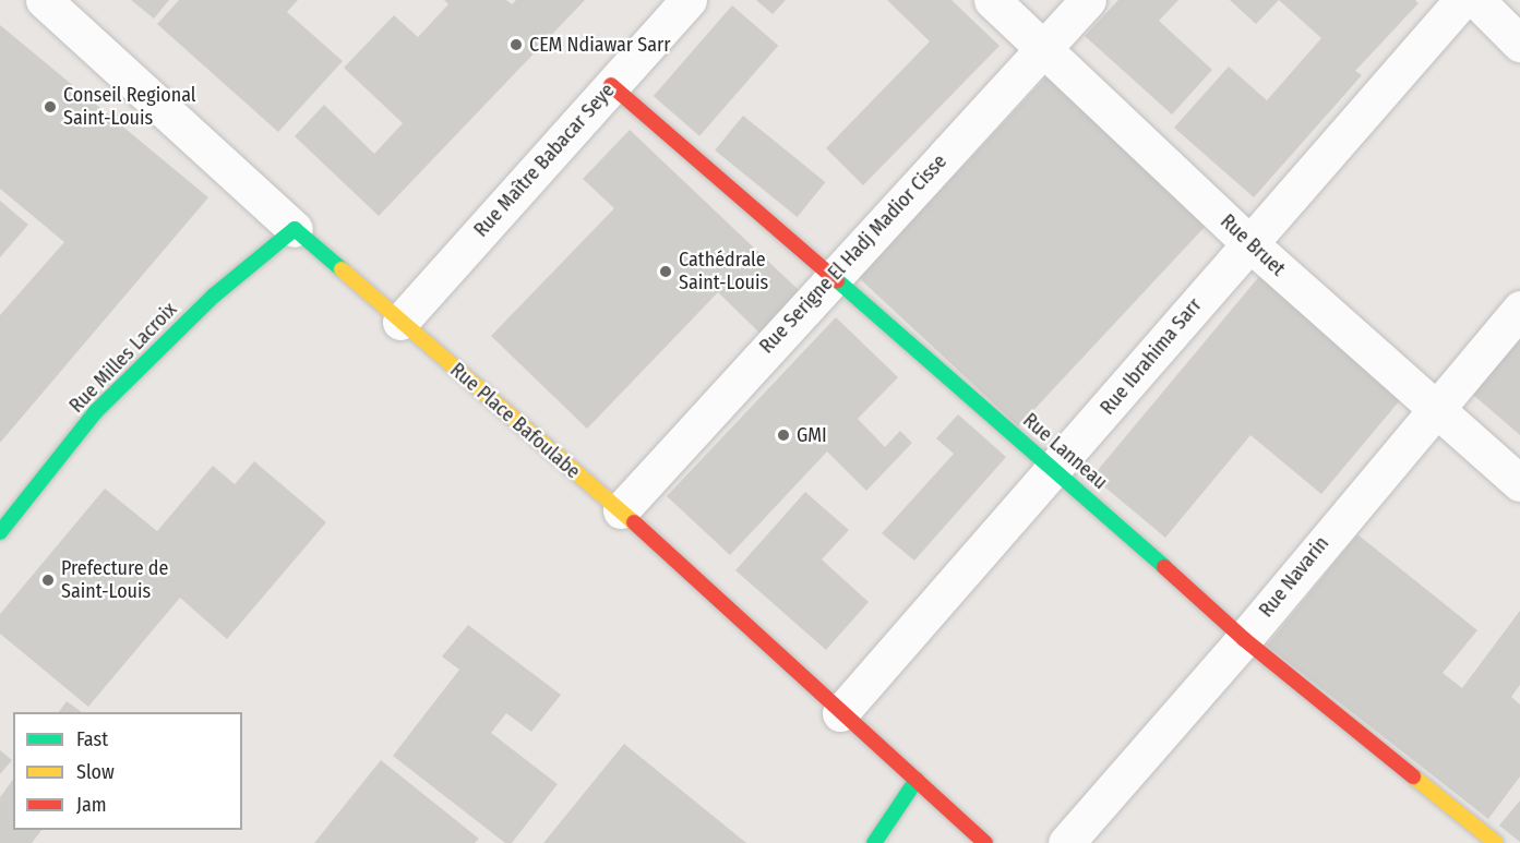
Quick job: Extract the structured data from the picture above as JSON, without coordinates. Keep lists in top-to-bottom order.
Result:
{
  "streets": {
    "street": [
      "Rue Maître Babacar Seye",
      "Rue Bruet",
      "Rue Serigne El Hadj Madior Cisse",
      "Rue Ibrahima Sarr",
      "Rue Milles Lacroix",
      "Rue Place Bafoulabe",
      "Rue Lanneau",
      "Rue Navarin"
    ]
  },
  "crossings": [
    ["Rue Maître Babacar Seye", "Rue Place Bafoulabe"],
    ["Rue Maître Babacar Seye", "Rue Lanneau"],
    ["Rue Bruet", "Rue Serigne El Hadj Madior Cisse"],
    ["Rue Bruet", "Rue Ibrahima Sarr"],
    ["Rue Bruet", "Rue Navarin"],
    ["Rue Serigne El Hadj Madior Cisse", "Rue Place Bafoulabe"],
    ["Rue Serigne El Hadj Madior Cisse", "Rue Lanneau"],
    ["Rue Ibrahima Sarr", "Rue Place Bafoulabe"],
    ["Rue Ibrahima Sarr", "Rue Lanneau"],
    ["Rue Milles Lacroix", "Rue Place Bafoulabe"],
    ["Rue Lanneau", "Rue Navarin"]
  ],
  "places": [
    "CEM Ndiawar Sarr",
    "Conseil Regional Saint-Louis",
    "Cathédrale Saint-Louis",
    "GMI",
    "Prefecture de Saint-Louis"
  ],
  "legend": ["Fast", "Slow", "Jam"]
}
